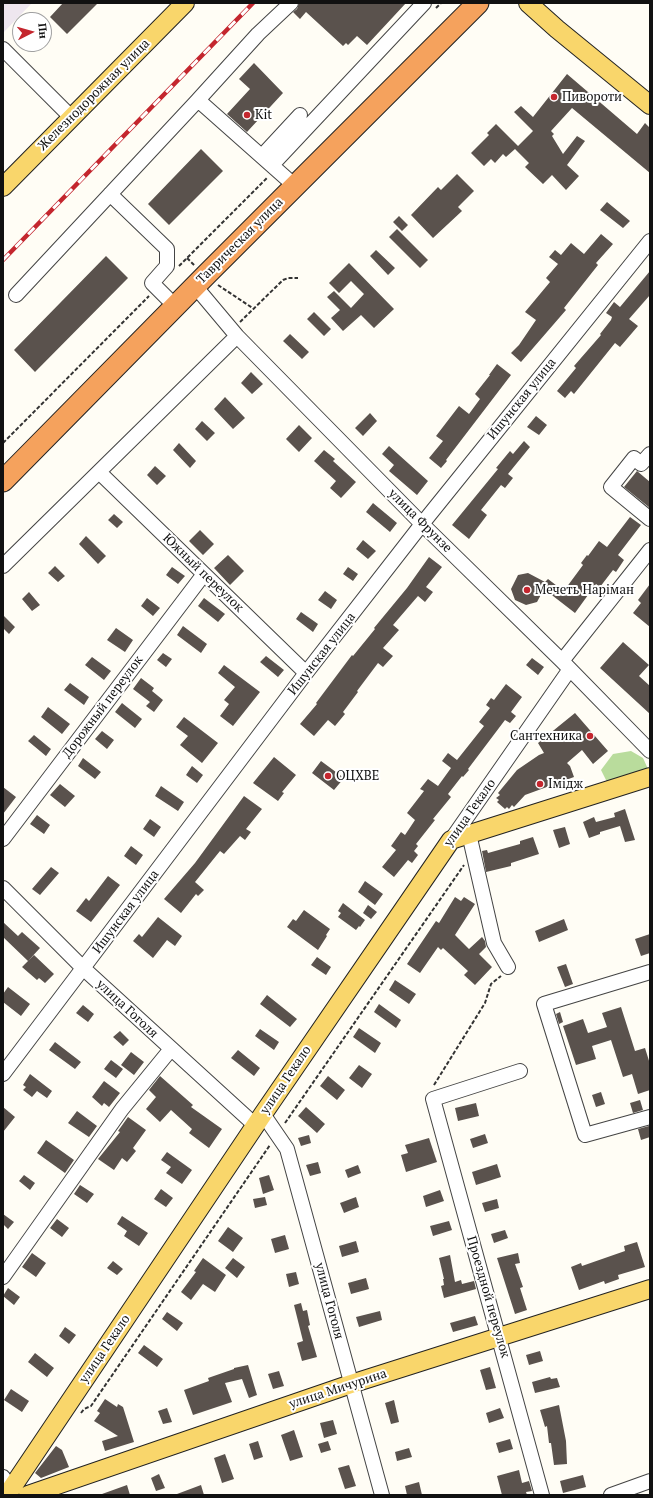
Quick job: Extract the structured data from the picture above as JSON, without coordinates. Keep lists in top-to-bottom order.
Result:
{
  "streets": {
    "highway": ["Таврическая улица"],
    "main road": ["Железнодорожная улица", "улица Гекало", "улица Мичурина"],
    "street": [
      "Ишунская улица",
      "улица Фрунзе",
      "Южный переулок",
      "Дорожный переулок",
      "улица Гоголя",
      "Проездной переулок"
    ]
  },
  "crossings": [
    ["Таврическая улица", "улица Фрунзе"],
    ["Ишунская улица", "улица Фрунзе"],
    ["Ишунская улица", "Южный переулок"],
    ["Ишунская улица", "улица Гоголя"],
    ["улица Фрунзе", "улица Гекало"],
    ["Южный переулок", "Дорожный переулок"],
    ["улица Гекало", "улица Гоголя"],
    ["улица Гоголя", "улица Мичурина"],
    ["Проездной переулок", "улица Мичурина"]
  ],
  "places": [
    "Пивороти",
    "Kit",
    "Мечеть Наріман",
    "Сантехника",
    "ОЦХВЕ",
    "Імідж"
  ],
  "north": "right"
}
